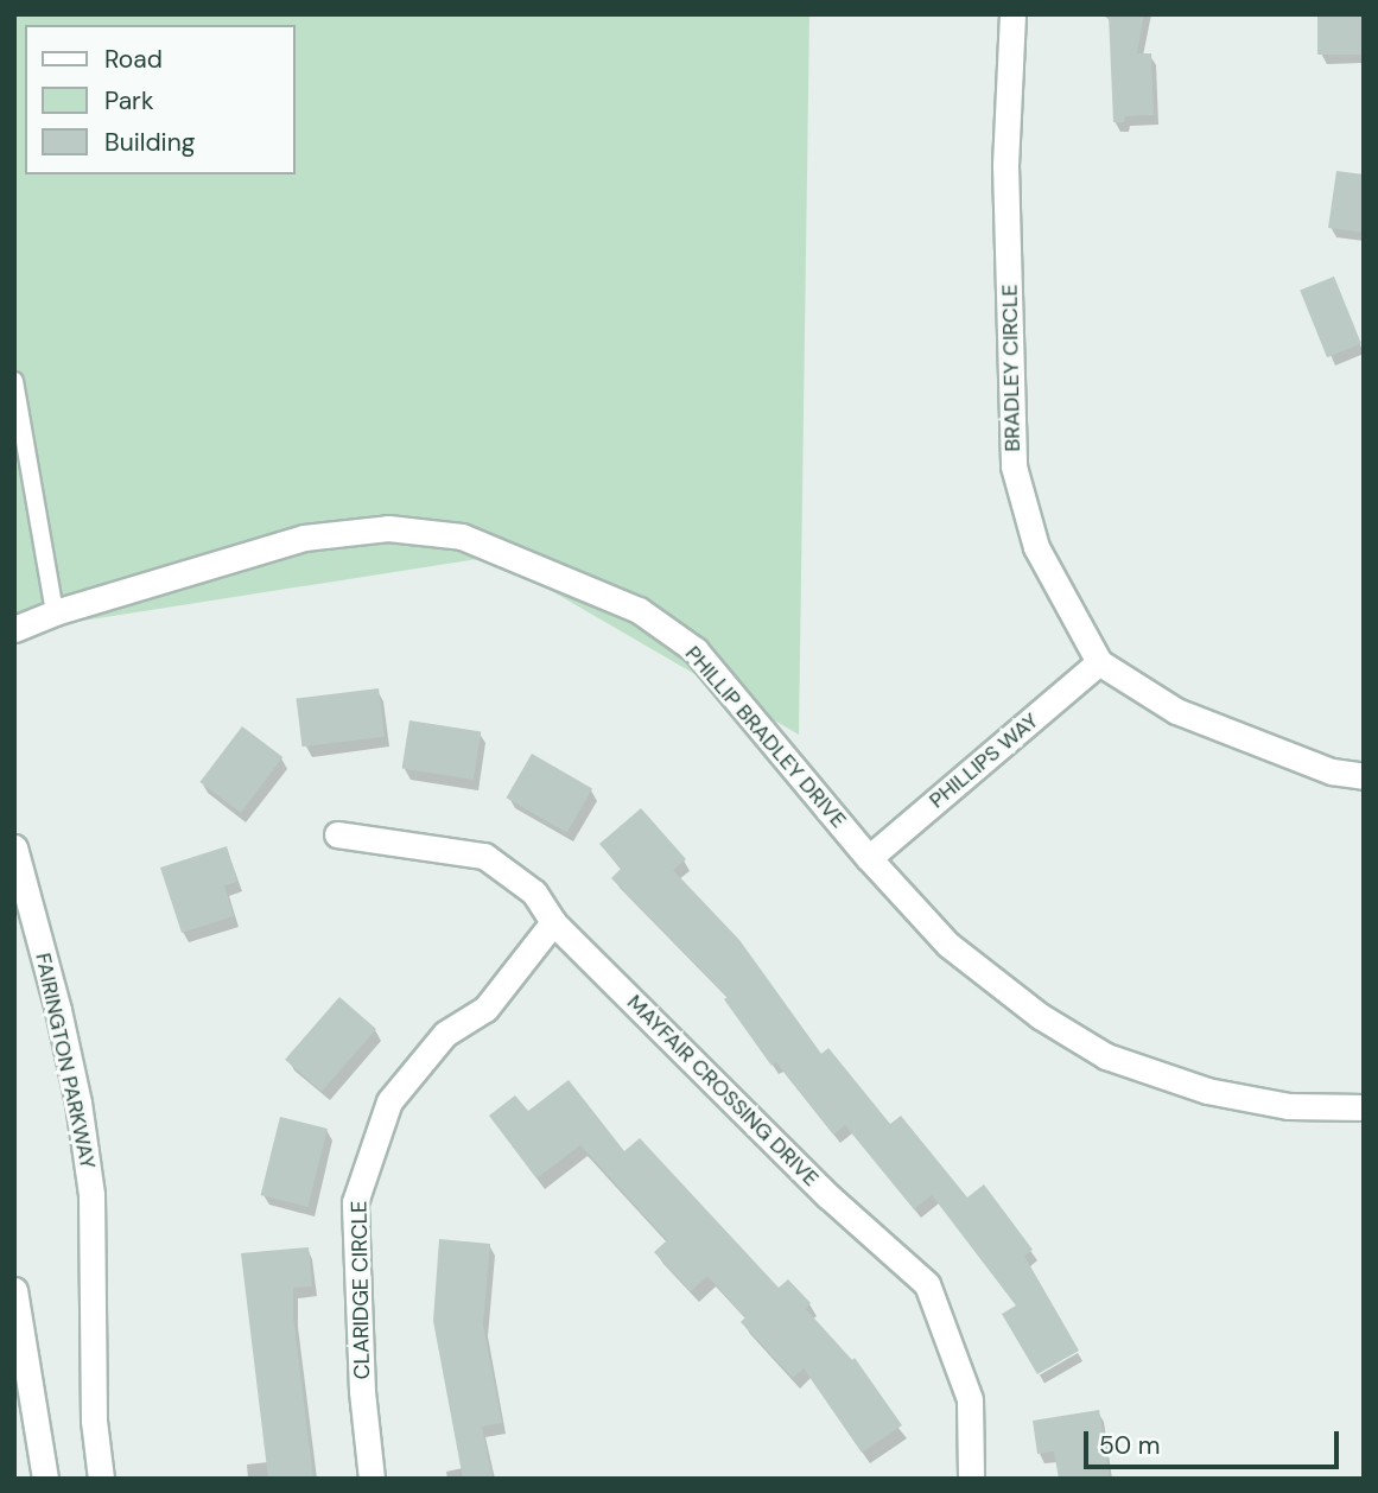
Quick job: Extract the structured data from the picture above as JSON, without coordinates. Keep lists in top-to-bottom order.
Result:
{
  "streets": {
    "street": [
      "BRADLEY CIRCLE",
      "PHILLIP BRADLEY DRIVE",
      "PHILLIPS WAY",
      "FAIRINGTON PARKWAY",
      "MAYFAIR CROSSING DRIVE",
      "CLARIDGE CIRCLE"
    ]
  },
  "crossings": [
    ["BRADLEY CIRCLE", "PHILLIPS WAY"],
    ["PHILLIP BRADLEY DRIVE", "PHILLIPS WAY"],
    ["MAYFAIR CROSSING DRIVE", "CLARIDGE CIRCLE"]
  ],
  "legend": ["Road", "Park", "Building"],
  "scale_bar": "50 m"
}
